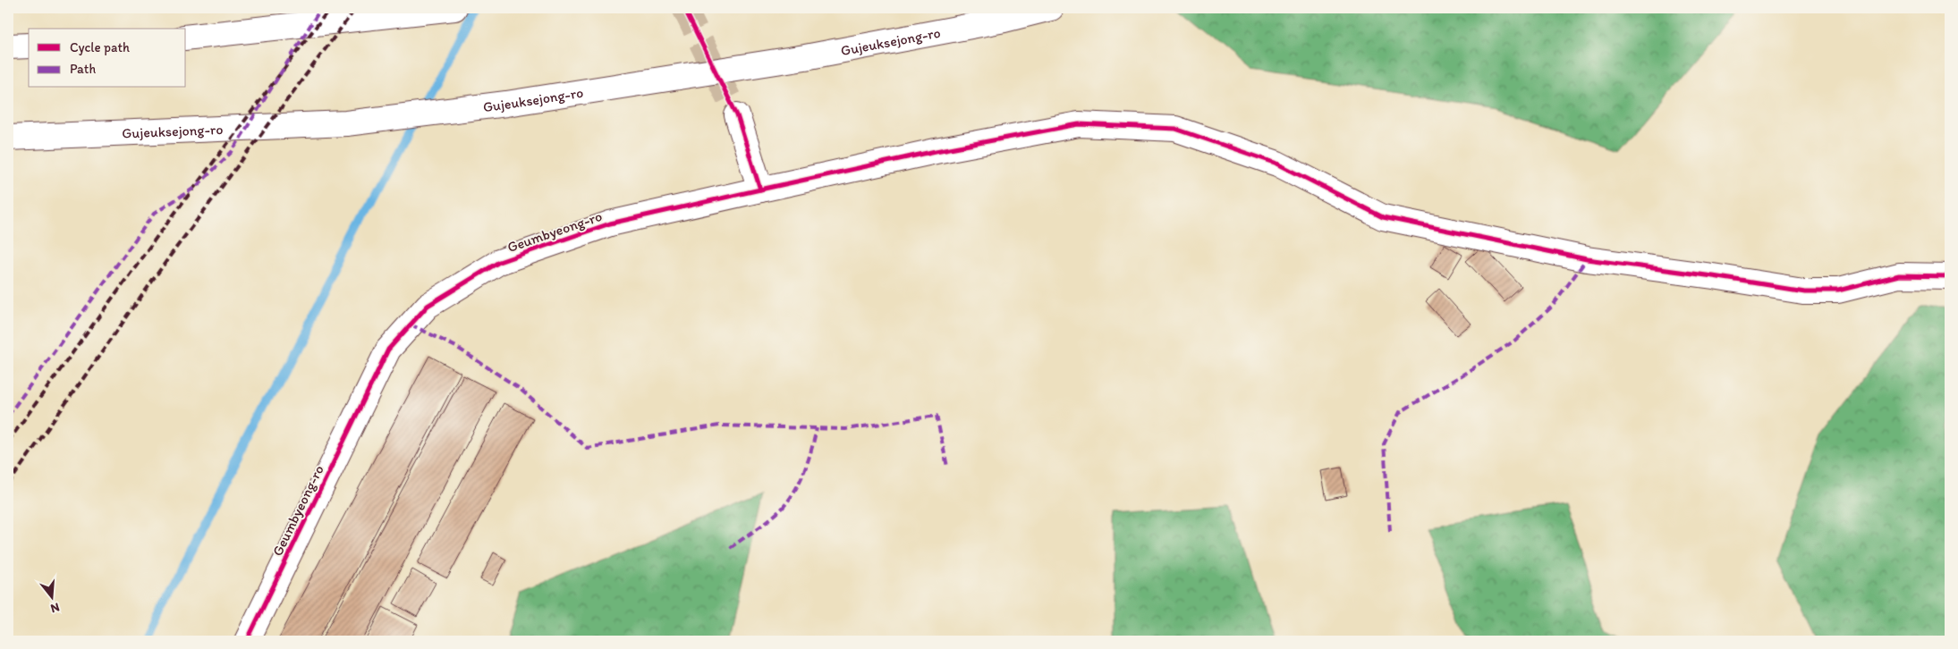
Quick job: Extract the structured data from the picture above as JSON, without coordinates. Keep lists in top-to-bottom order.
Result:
{
  "streets": {
    "main road": ["Gujeuksejong-ro", "Geumbyeong-ro"]
  },
  "legend": ["Cycle path", "Path"],
  "north": "bottom"
}
